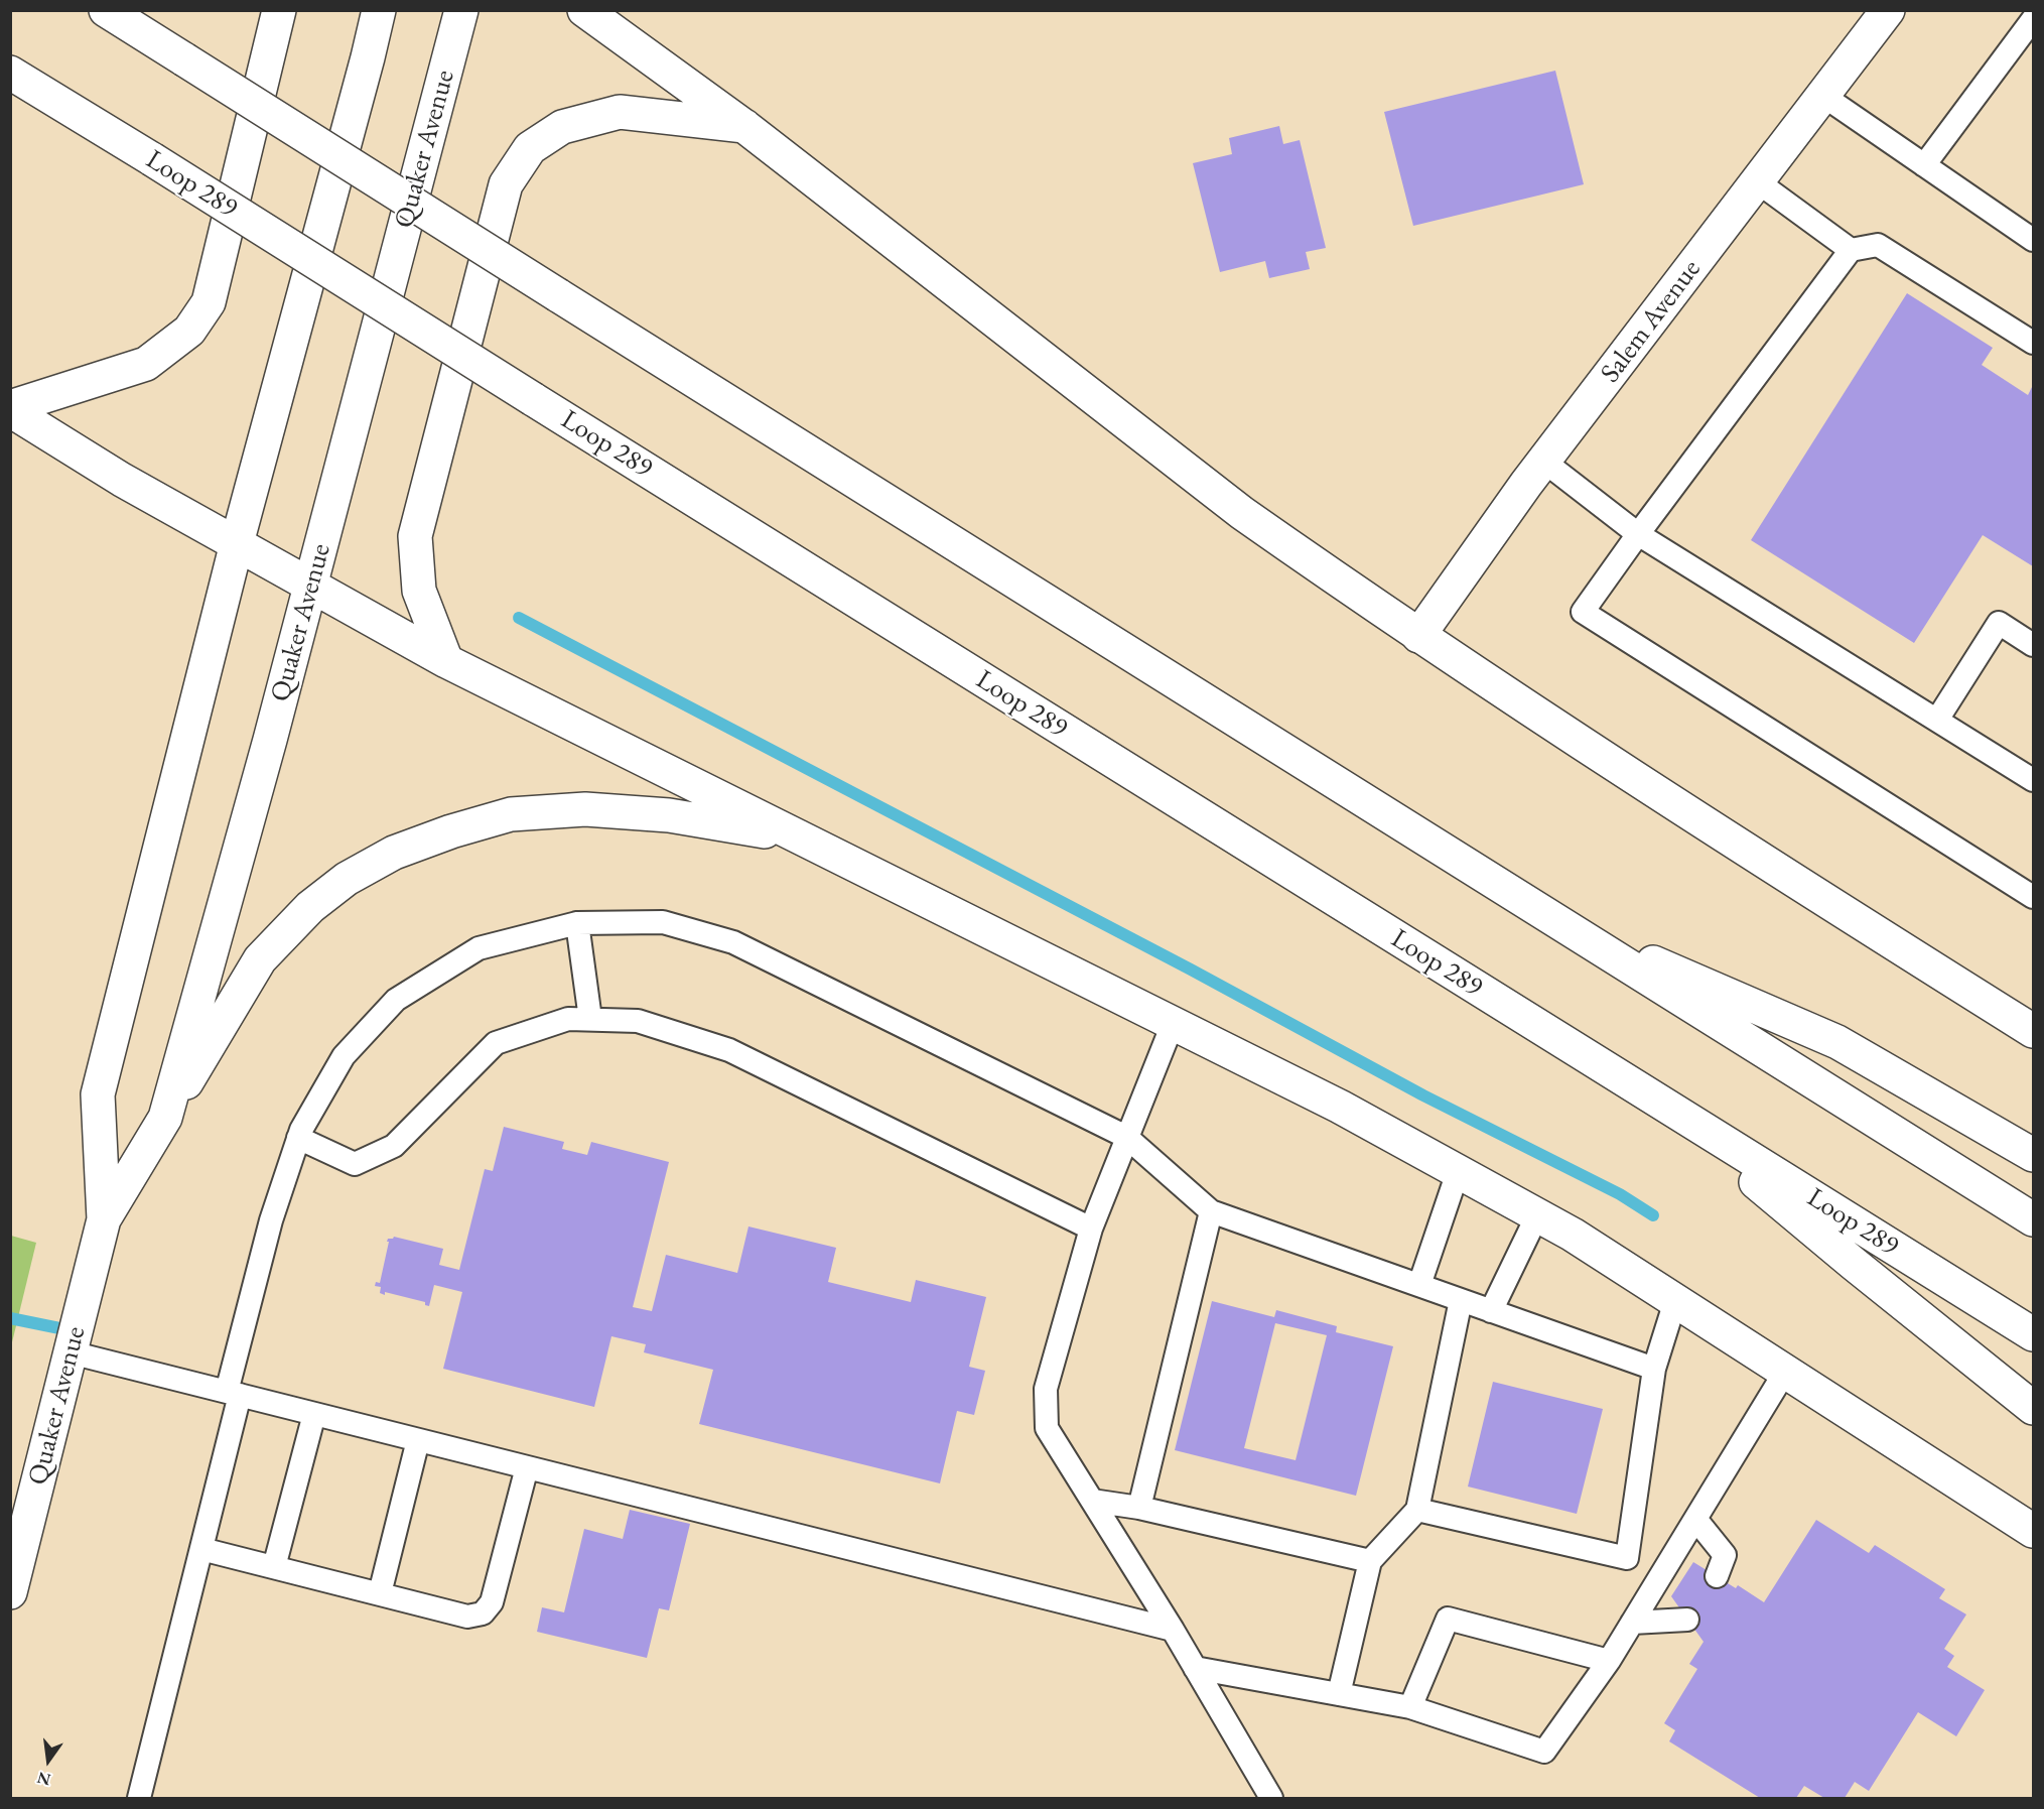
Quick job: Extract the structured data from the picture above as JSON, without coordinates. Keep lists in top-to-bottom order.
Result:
{
  "streets": {
    "main road": ["Quaker Avenue", "Loop 289", "Salem Avenue"]
  },
  "north": "bottom"
}
